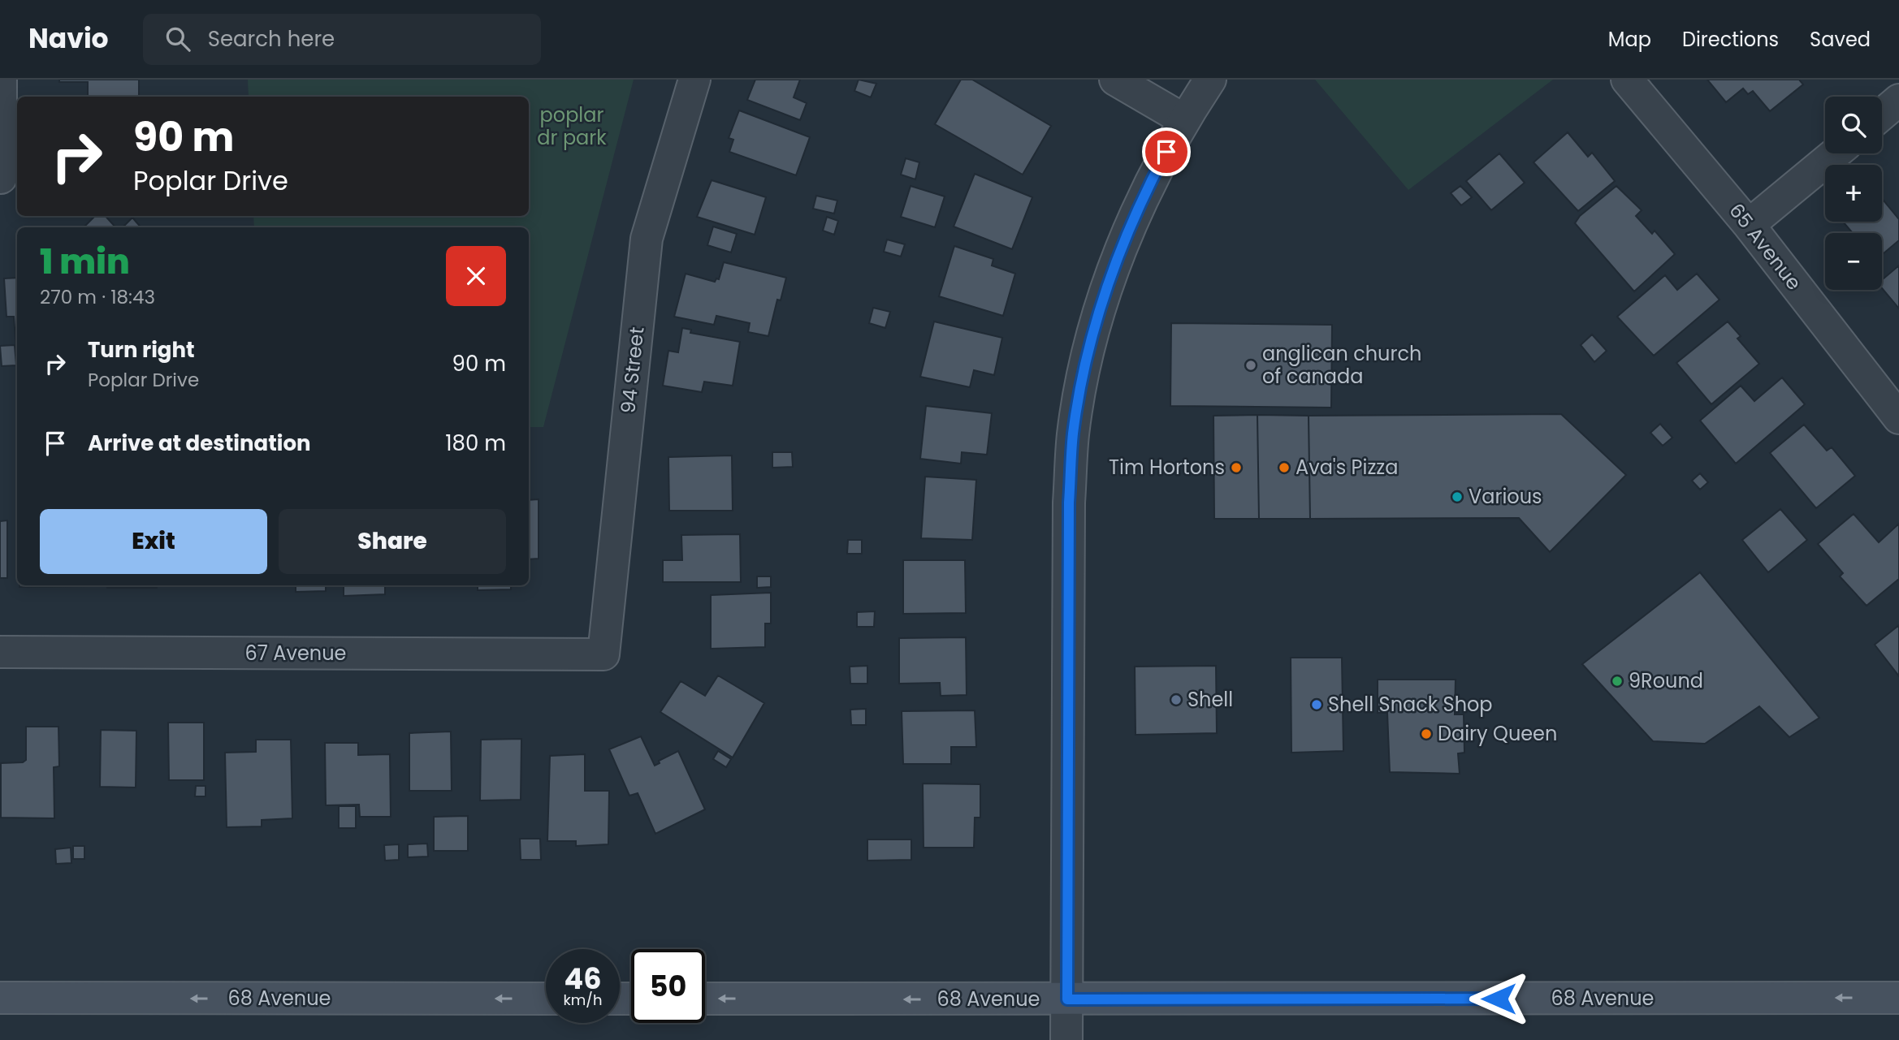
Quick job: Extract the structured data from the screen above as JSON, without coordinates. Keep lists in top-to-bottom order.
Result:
{
  "streets": {
    "main road": ["68 Avenue"],
    "street": ["65 Avenue", "94 Street", "67 Avenue"]
  },
  "crossings": [
    ["94 Street", "67 Avenue"]
  ],
  "one_way": ["68 Avenue"],
  "parks": ["poplar dr park"],
  "places": [
    "anglican church of canada",
    "Tim Hortons",
    "Ava's Pizza",
    "Various",
    "9Round",
    "Shell",
    "Shell Snack Shop",
    "Dairy Queen"
  ],
  "page": {
    "header": "Navio",
    "search": "Search here",
    "nav": ["Map", "Directions", "Saved"],
    "map_buttons": ["+", "−"],
    "turn": ["90 m", "Poplar Drive"],
    "heading": ["1 min", "270 m · 18:43"],
    "list": [
      {
        "name": "Turn right",
        "note": "Poplar Drive",
        "value": "90 m"
      },
      {
        "name": "Arrive at destination",
        "value": "180 m"
      }
    ],
    "buttons": ["Exit", "Share"],
    "speed": "46 km/h",
    "limit": "50"
  }
}
